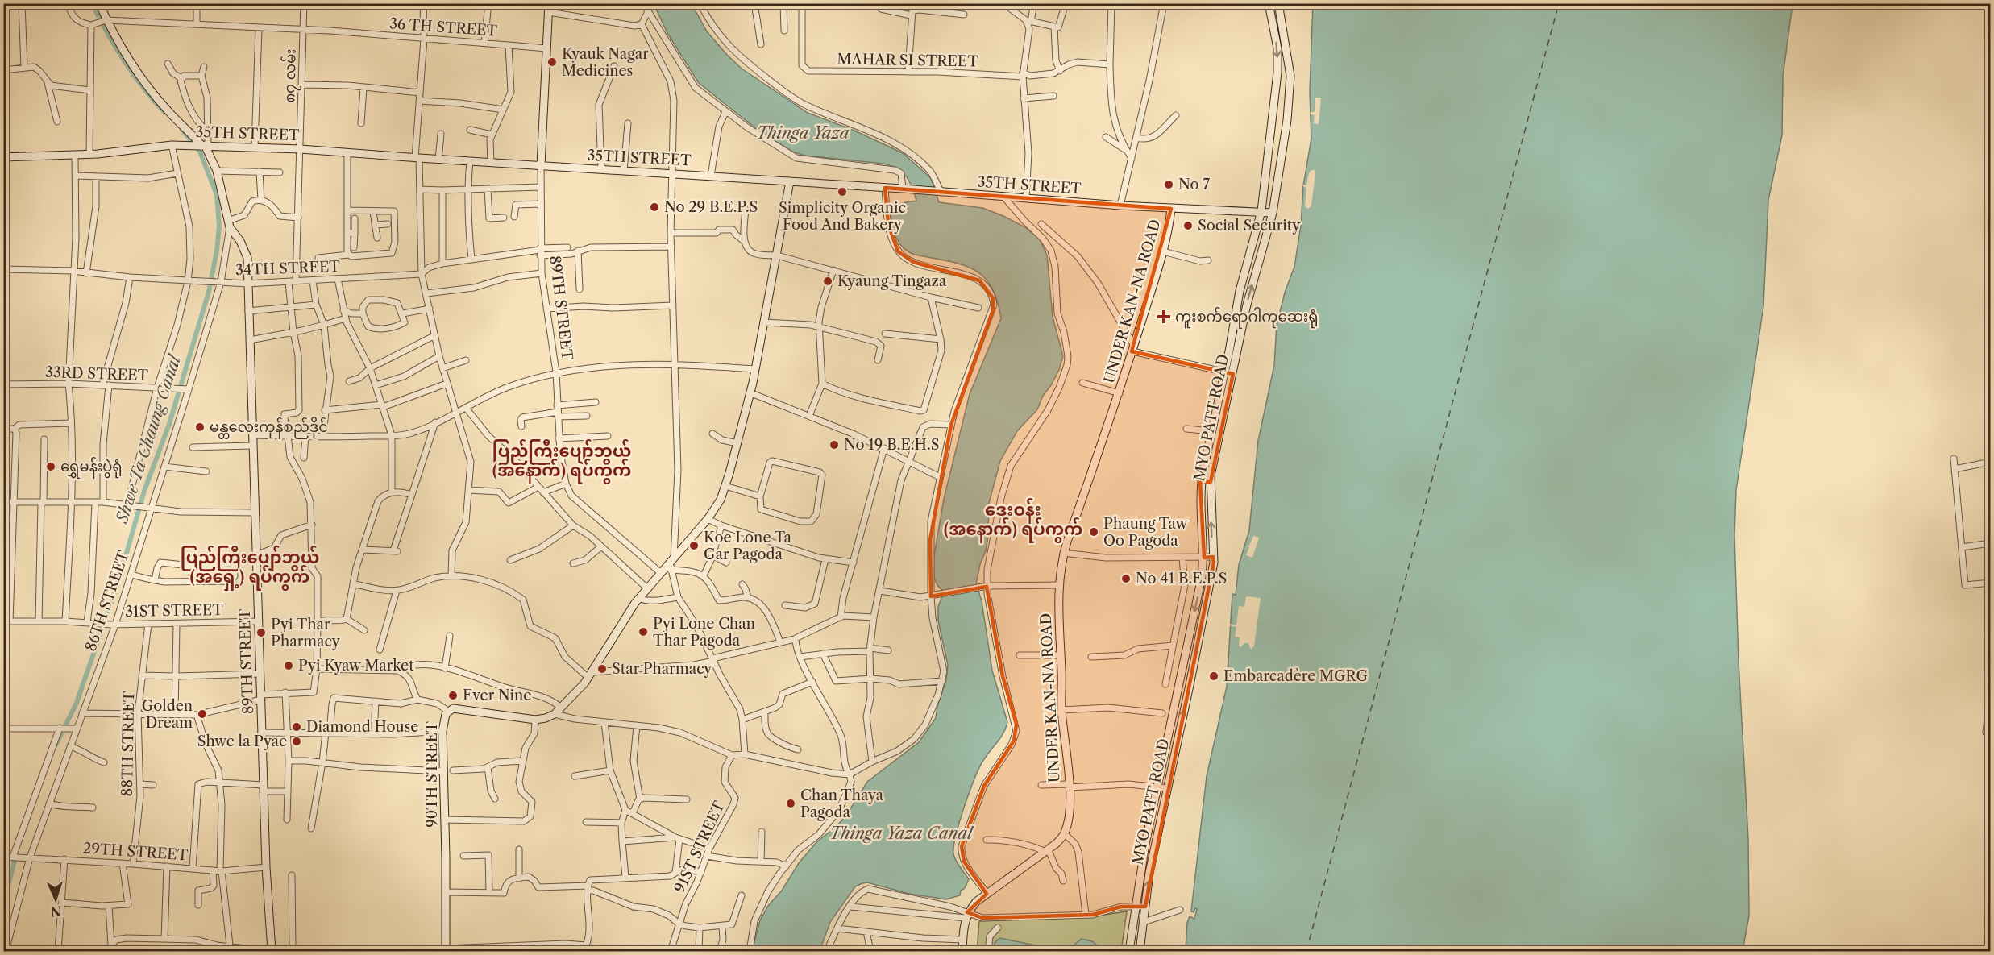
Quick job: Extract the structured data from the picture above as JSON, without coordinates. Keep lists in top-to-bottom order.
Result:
{
  "streets": {
    "main road": [
      "35TH STREET",
      "UNDER KAN-NA ROAD",
      "89TH STREET",
      "MYO PATT ROAD",
      "90TH STREET"
    ],
    "street": [
      "36 TH STREET",
      "MAHAR SI STREET",
      "၈၇ လမ်း",
      "34TH STREET",
      "33RD STREET",
      "86TH STREET",
      "31ST STREET",
      "88TH STREET",
      "91ST STREET",
      "29TH STREET"
    ]
  },
  "crossings": [
    ["36 TH STREET", "၈၇ လမ်း"],
    ["36 TH STREET", "89TH STREET"],
    ["၈၇ လမ်း", "35TH STREET"],
    ["၈၇ လမ်း", "34TH STREET"],
    ["35TH STREET", "UNDER KAN-NA ROAD"],
    ["35TH STREET", "89TH STREET"],
    ["35TH STREET", "MYO PATT ROAD"],
    ["35TH STREET", "90TH STREET"],
    ["34TH STREET", "89TH STREET"],
    ["34TH STREET", "86TH STREET"],
    ["89TH STREET", "86TH STREET"],
    ["89TH STREET", "31ST STREET"],
    ["89TH STREET", "90TH STREET"],
    ["89TH STREET", "29TH STREET"],
    ["33RD STREET", "86TH STREET"],
    ["86TH STREET", "31ST STREET"],
    ["86TH STREET", "29TH STREET"],
    ["31ST STREET", "88TH STREET"],
    ["88TH STREET", "29TH STREET"]
  ],
  "districts": ["ပြည်ကြီးပျော်ဘွယ် (အနောက်) ရပ်ကွက်", "ဒေးဝန်း (အနောက်) ရပ်ကွက်", "ပြည်ကြီးပျော်ဘွယ် (အရှေ့) ရပ်ကွက်"],
  "water": ["Thinga Yaza", "Shwe Ta Chaung Canal", "Thinga Yaza Canal"],
  "places": {
    "other": [
      "Kyauk Nagar Medicines",
      "No 7",
      "Simplicity Organic Food And Bakery",
      "No 29 B.E.P.S",
      "Social Security",
      "Kyaung Tingaza",
      "မန္တလေးကုန်စည်ဒိုင်",
      "No 19 B.E.H.S",
      "ရွှေမန်းပွဲရုံ",
      "Phaung Taw Oo Pagoda",
      "Koe Lone Ta Gar Pagoda",
      "No 41 B.E.P.S",
      "Pyi Lone Chan Thar Pagoda",
      "Pyi Thar Pharmacy",
      "Pyi Kyaw Market",
      "Star Pharmacy",
      "Embarcadère MGRG",
      "Ever Nine",
      "Golden Dream",
      "Diamond House",
      "Shwe la Pyae",
      "Chan Thaya Pagoda"
    ],
    "health": ["ကူးစက်ရောဂါကုဆေးရုံ"]
  },
  "north": "bottom"
}
